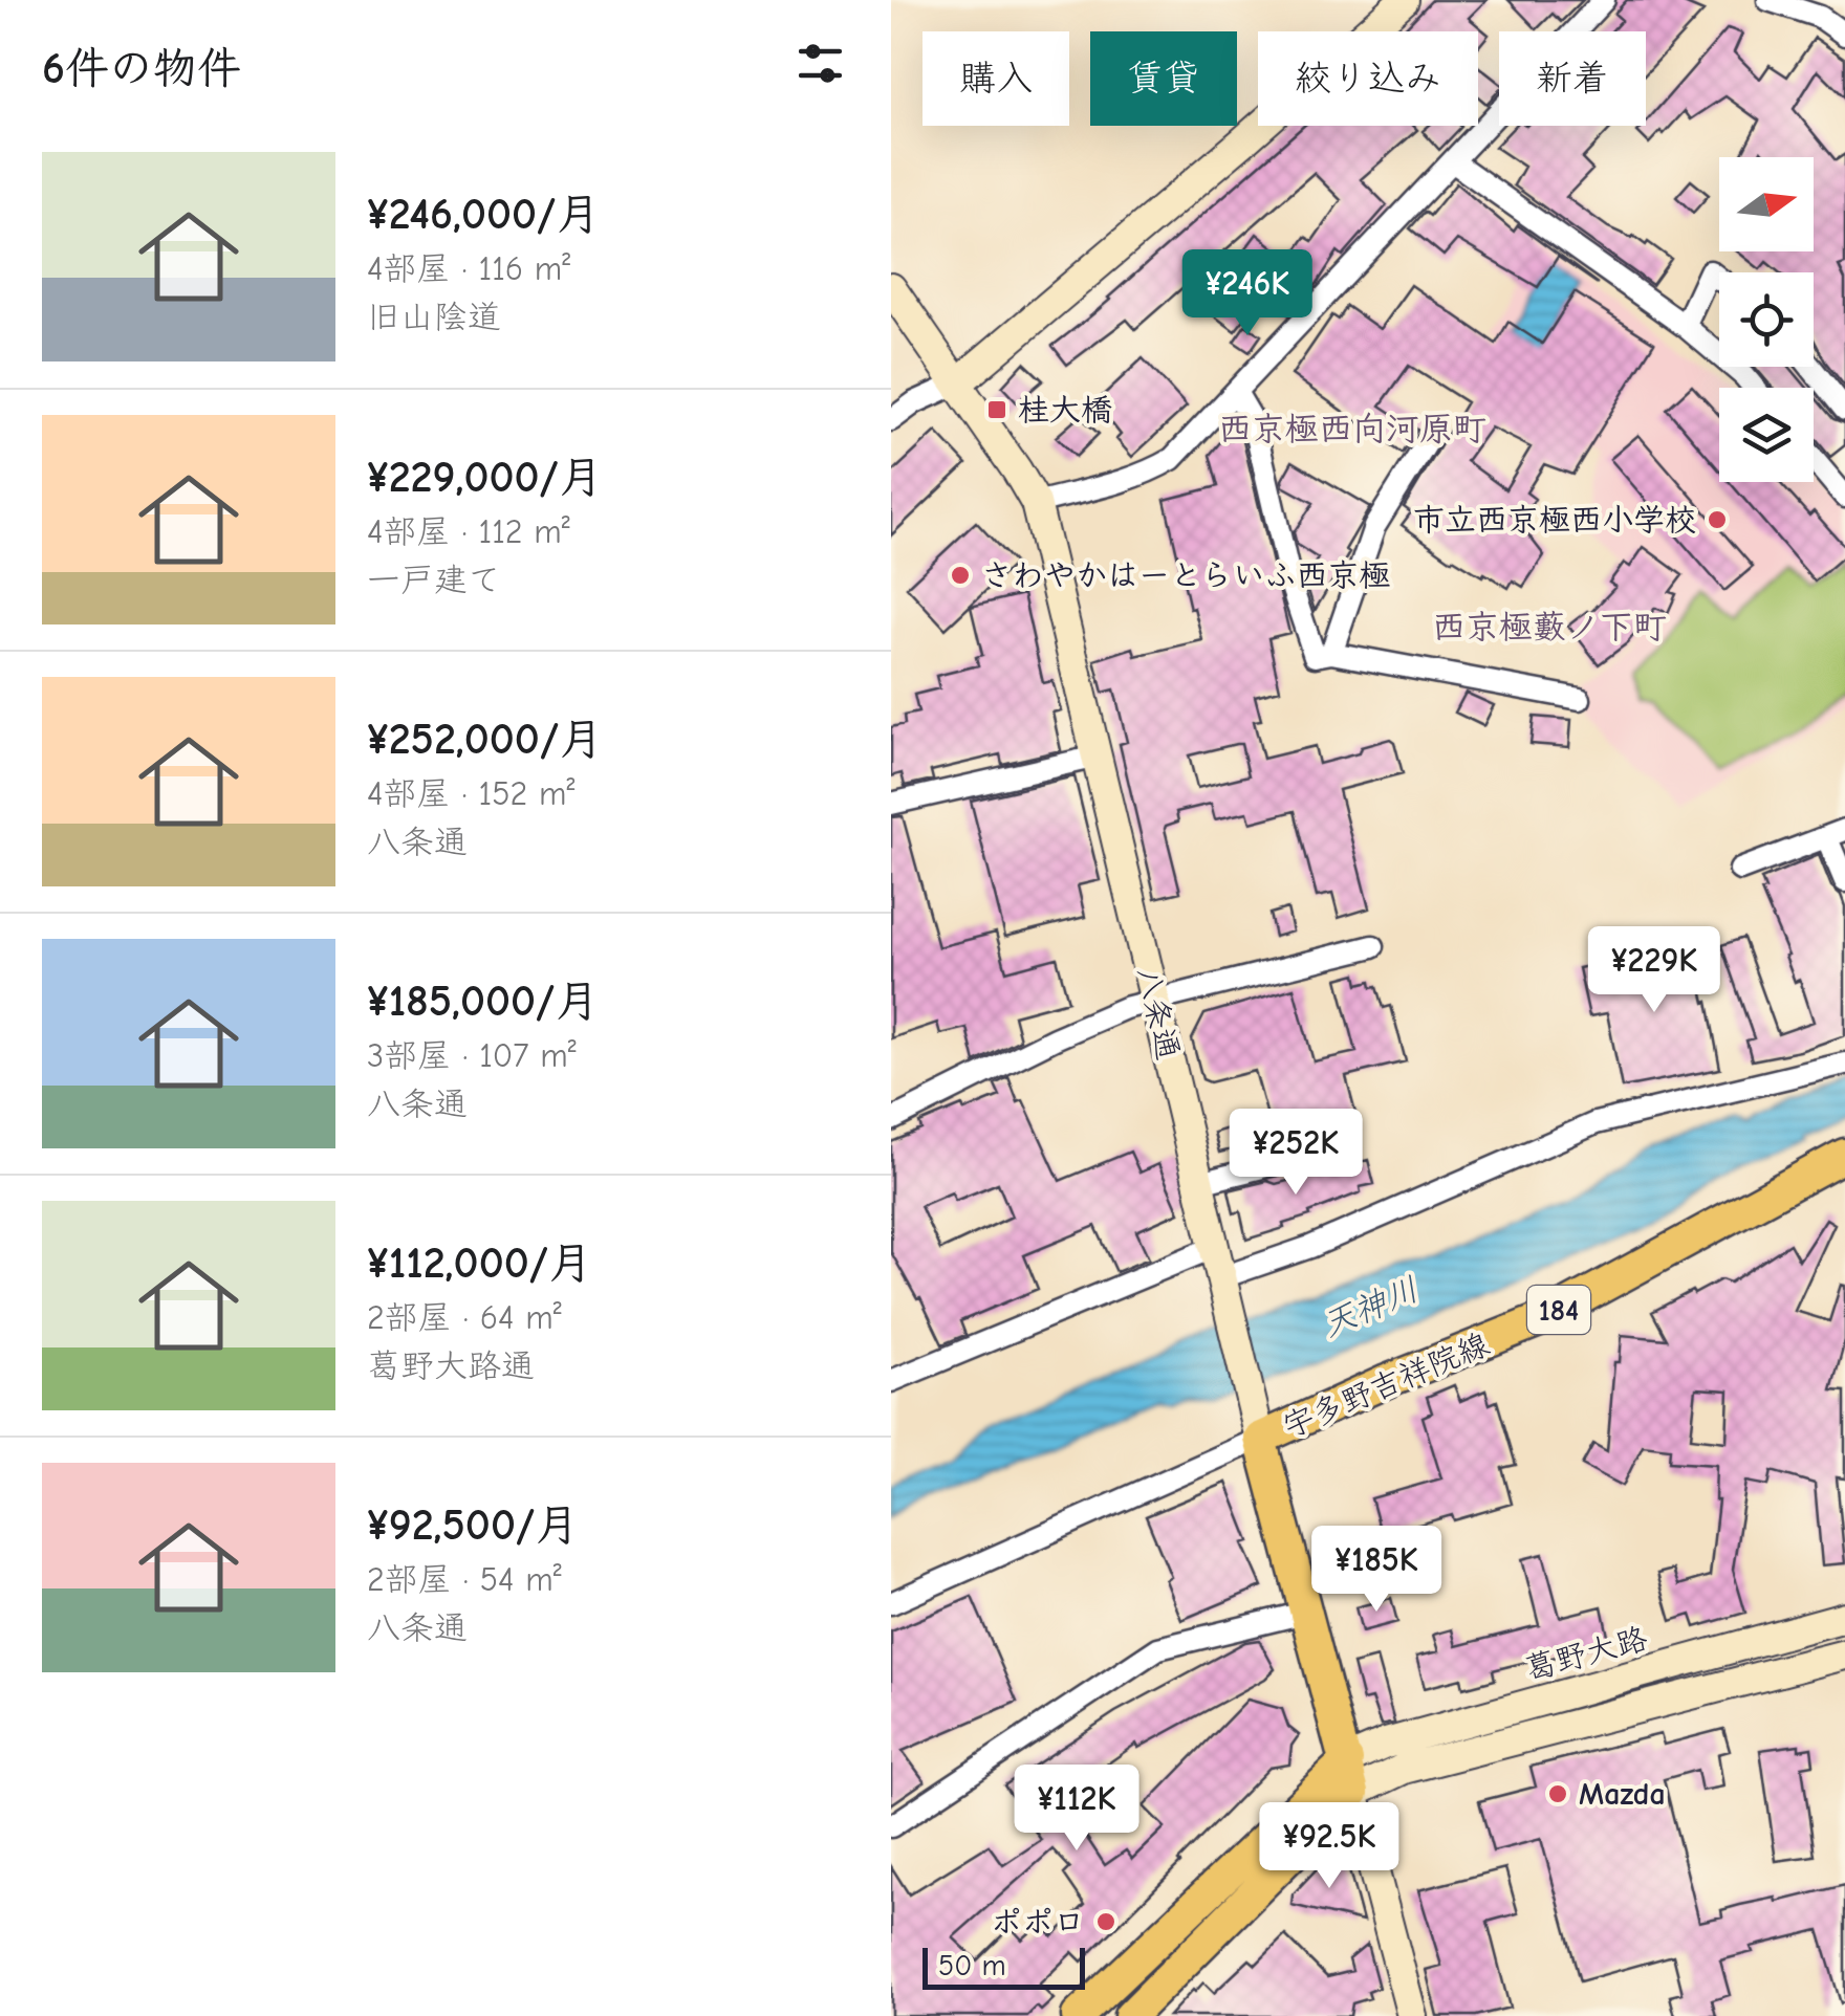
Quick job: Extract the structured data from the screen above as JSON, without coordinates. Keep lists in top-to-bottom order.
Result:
{
  "streets": {
    "main road": ["八条通", "184", "宇多野吉祥院線"],
    "street": ["葛野大路"]
  },
  "crossings": [
    ["八条通", "宇多野吉祥院線"],
    ["八条通", "葛野大路"]
  ],
  "districts": ["西京極西向河原町", "西京極藪ノ下町"],
  "water": ["天神川"],
  "places": {
    "transit": ["桂大橋"],
    "other": [
      "市立西京極西小学校",
      "さわやかはーとらいふ西京極",
      "Mazda",
      "ポポロ"
    ]
  },
  "scale_bar": "50 m",
  "north": "right",
  "page": {
    "heading": "6件の物件",
    "chip": [
      "購入",
      "賃貸",
      "絞り込み",
      "新着"
    ],
    "list": [
      {
        "name": "¥246,000/月",
        "note": "4部屋 · 116 m² · 旧山陰道"
      },
      {
        "name": "¥229,000/月",
        "note": "4部屋 · 112 m² · 一戸建て"
      },
      {
        "name": "¥252,000/月",
        "note": "4部屋 · 152 m² · 八条通"
      },
      {
        "name": "¥185,000/月",
        "note": "3部屋 · 107 m² · 八条通"
      },
      {
        "name": "¥112,000/月",
        "note": "2部屋 · 64 m² · 葛野大路通"
      },
      {
        "name": "¥92,500/月",
        "note": "2部屋 · 54 m² · 八条通"
      }
    ],
    "price": [
      "¥246K",
      "¥229K",
      "¥252K",
      "¥185K",
      "¥112K",
      "¥92.5K"
    ],
    "scale": "50 m"
  }
}
